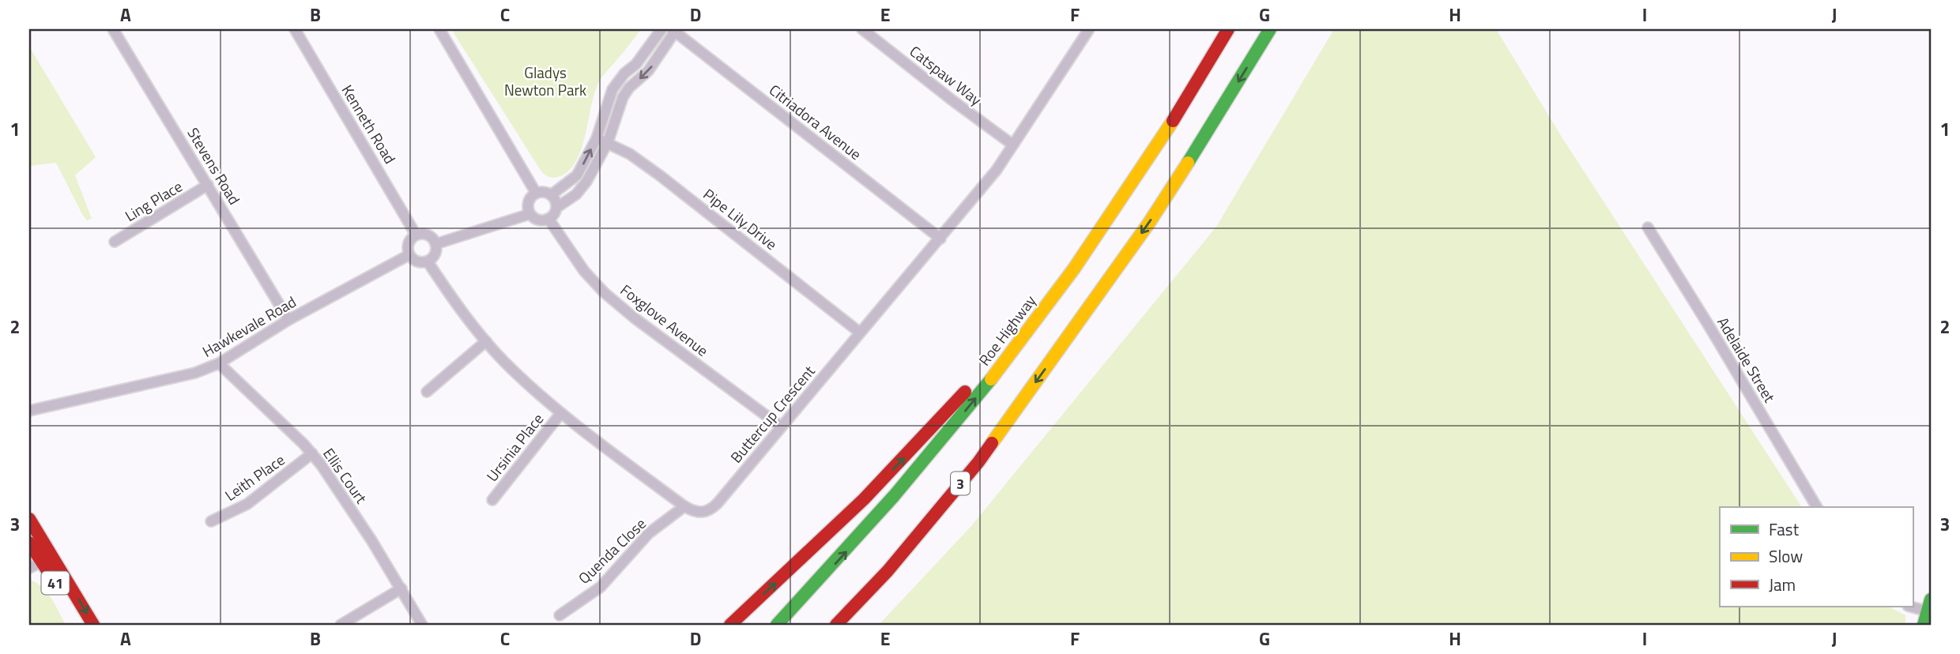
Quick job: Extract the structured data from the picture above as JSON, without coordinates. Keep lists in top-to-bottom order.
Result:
{
  "streets": {
    "main road": ["Roe Highway", "3", "41"],
    "street": [
      "Catspaw Way",
      "Citriadora Avenue",
      "Kenneth Road",
      "Stevens Road",
      "Ling Place",
      "Pipe Lily Drive",
      "Foxglove Avenue",
      "Hawkevale Road",
      "Adelaide Street",
      "Buttercup Crescent",
      "Ursinia Place",
      "Ellis Court",
      "Leith Place",
      "Quenda Close"
    ]
  },
  "crossings": [
    ["Catspaw Way", "Buttercup Crescent"],
    ["Citriadora Avenue", "Buttercup Crescent"],
    ["Kenneth Road", "Hawkevale Road"],
    ["Kenneth Road", "Buttercup Crescent"],
    ["Stevens Road", "Ling Place"],
    ["Stevens Road", "Hawkevale Road"],
    ["Pipe Lily Drive", "Buttercup Crescent"],
    ["Foxglove Avenue", "Buttercup Crescent"],
    ["Hawkevale Road", "Buttercup Crescent"],
    ["Hawkevale Road", "Ellis Court"],
    ["Buttercup Crescent", "Ursinia Place"],
    ["Buttercup Crescent", "Quenda Close"],
    ["Ellis Court", "Leith Place"]
  ],
  "parks": ["Gladys Newton Park"],
  "legend": ["Fast", "Slow", "Jam"],
  "grid": {
    "columns": [
      "A",
      "B",
      "C",
      "D",
      "E",
      "F",
      "G",
      "H",
      "I",
      "J"
    ],
    "rows": ["1", "2", "3"]
  }
}
